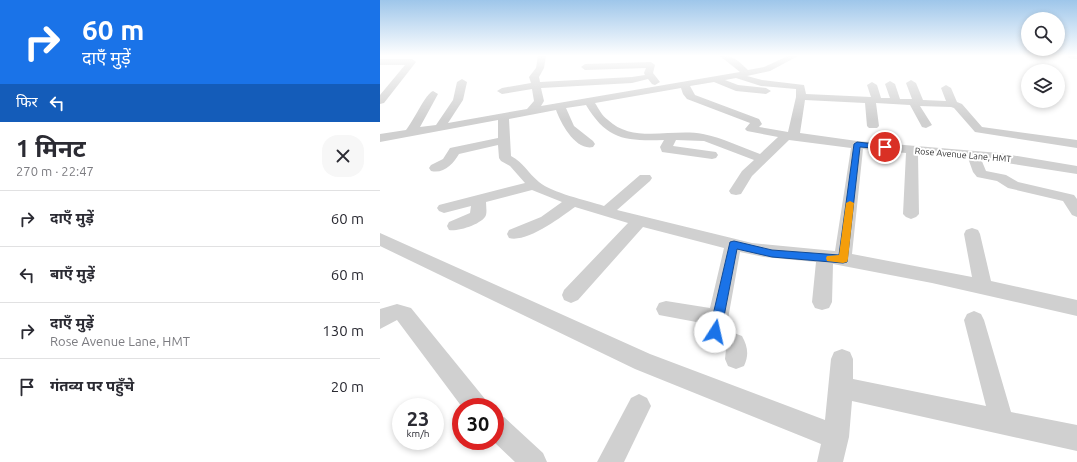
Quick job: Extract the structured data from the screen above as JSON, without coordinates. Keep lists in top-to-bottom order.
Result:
{
  "streets": {
    "street": ["Rose Avenue Lane, HMT"]
  },
  "page": {
    "turn": ["60 m", "दाएँ मुड़ें"],
    "then": "फिर",
    "heading": ["1 मिनट", "270 m · 22:47"],
    "list": [
      {
        "name": "दाएँ मुड़ें",
        "value": "60 m"
      },
      {
        "name": "बाएँ मुड़ें",
        "value": "60 m"
      },
      {
        "name": "दाएँ मुड़ें",
        "note": "Rose Avenue Lane, HMT",
        "value": "130 m"
      },
      {
        "name": "गंतव्य पर पहुँचे",
        "value": "20 m"
      }
    ],
    "speed": "23 km/h",
    "limit": "30"
  }
}
